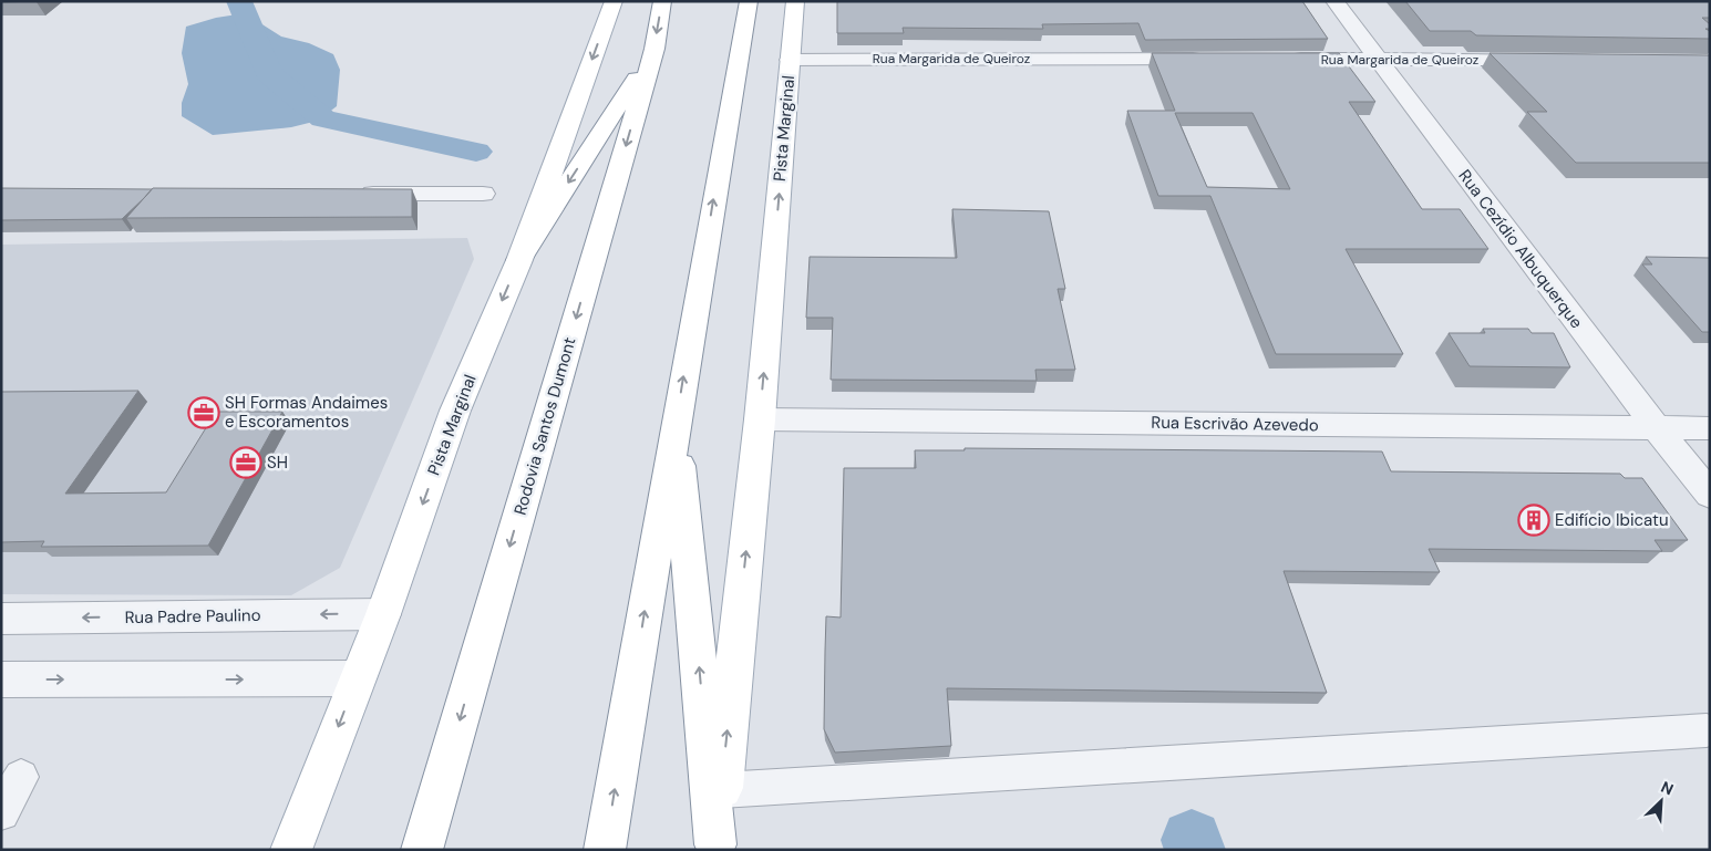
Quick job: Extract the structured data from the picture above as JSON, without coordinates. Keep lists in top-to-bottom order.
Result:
{
  "streets": {
    "main road": ["Pista Marginal", "Rodovia Santos Dumont"],
    "street": [
      "Rua Margarida de Queiroz",
      "Rua Cezídio Albuquerque",
      "Rua Escrivão Azevedo",
      "Rua Padre Paulino"
    ]
  },
  "crossings": [
    ["Rua Margarida de Queiroz", "Pista Marginal"],
    ["Rua Margarida de Queiroz", "Rua Cezídio Albuquerque"],
    ["Pista Marginal", "Rua Escrivão Azevedo"],
    ["Pista Marginal", "Rua Padre Paulino"],
    ["Rua Cezídio Albuquerque", "Rua Escrivão Azevedo"]
  ],
  "places": {
    "office": ["SH Formas Andaimes e Escoramentos", "SH"],
    "building": ["Edifício Ibicatu"]
  },
  "north": "top right"
}
